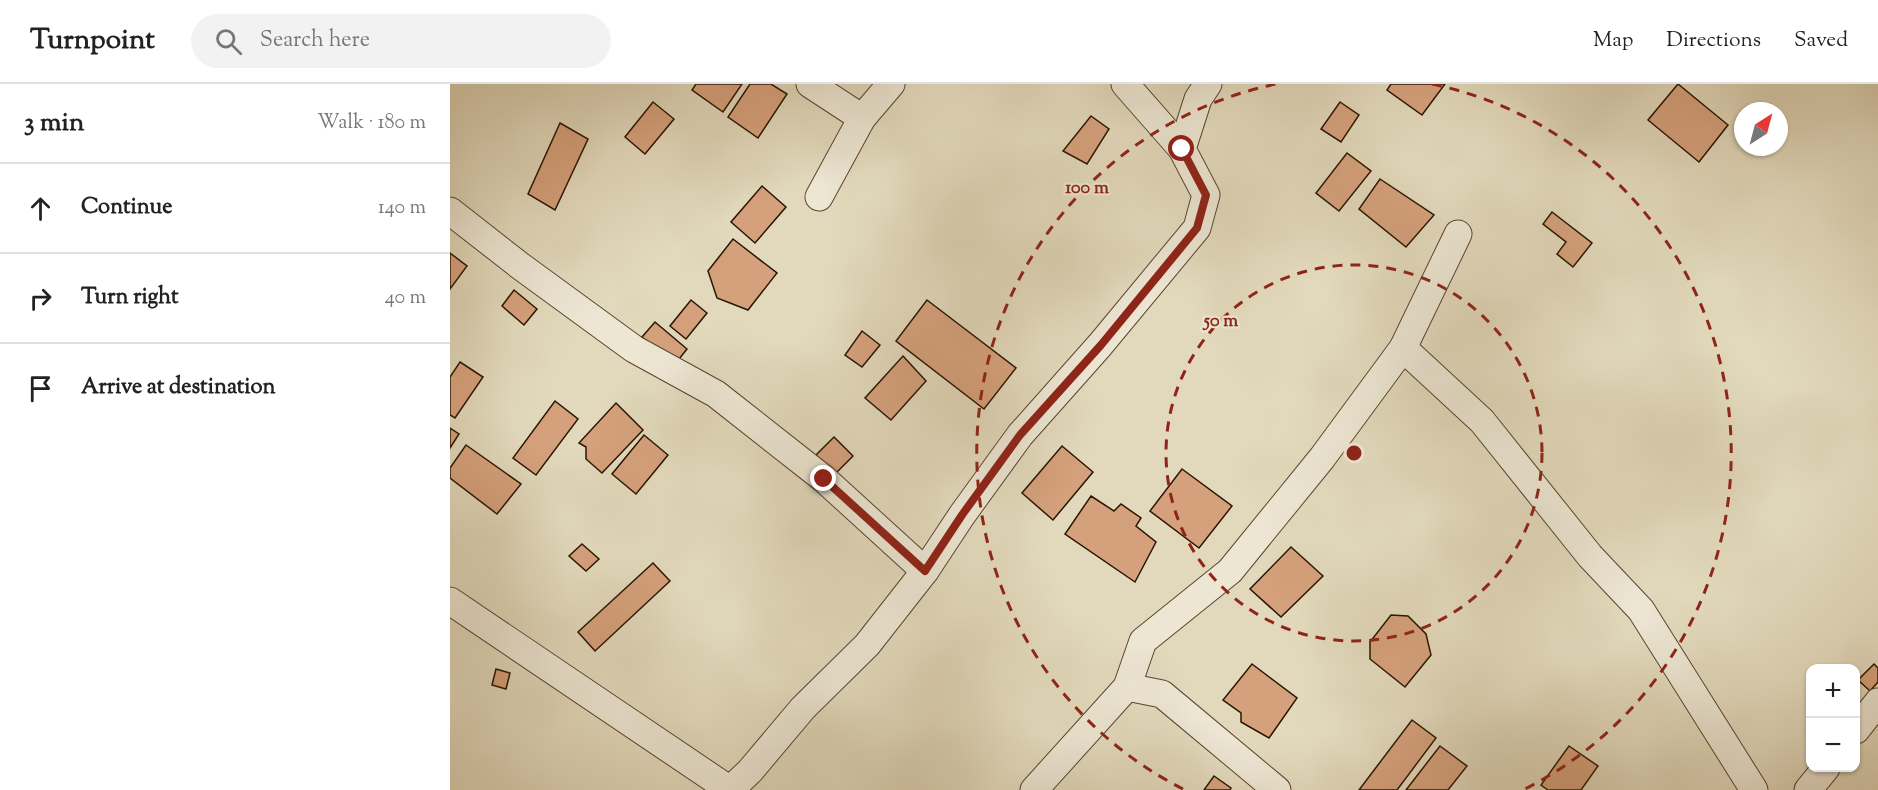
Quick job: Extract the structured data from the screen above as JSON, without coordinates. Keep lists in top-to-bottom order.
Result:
{
  "north": "top right",
  "page": {
    "header": "Turnpoint",
    "search": "Search here",
    "nav": ["Map", "Directions", "Saved"],
    "heading": ["3 min", "Walk · 180 m"],
    "list": [
      ["Continue", "140 m"],
      ["Turn right", "40 m"],
      "Arrive at destination"
    ],
    "map_buttons": ["+", "−"]
  },
  "rings": ["100 m", "50 m"]
}
